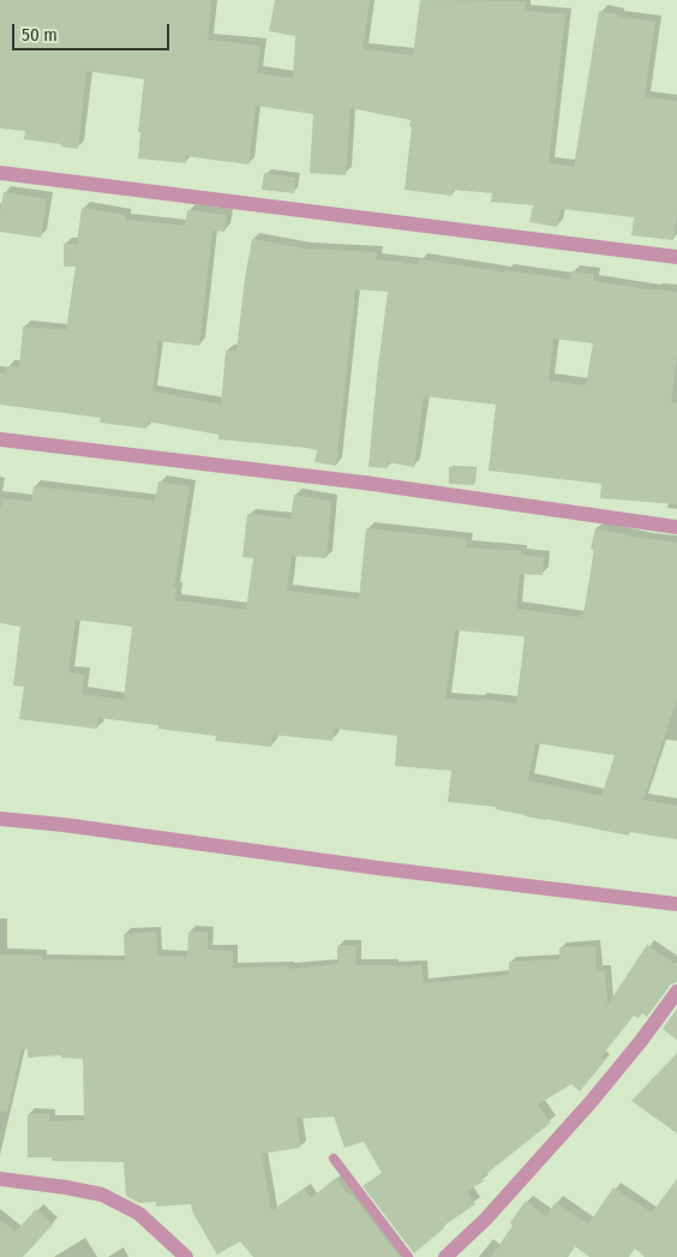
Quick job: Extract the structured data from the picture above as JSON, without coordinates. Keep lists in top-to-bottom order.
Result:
{
  "scale_bar": "50 m"
}
